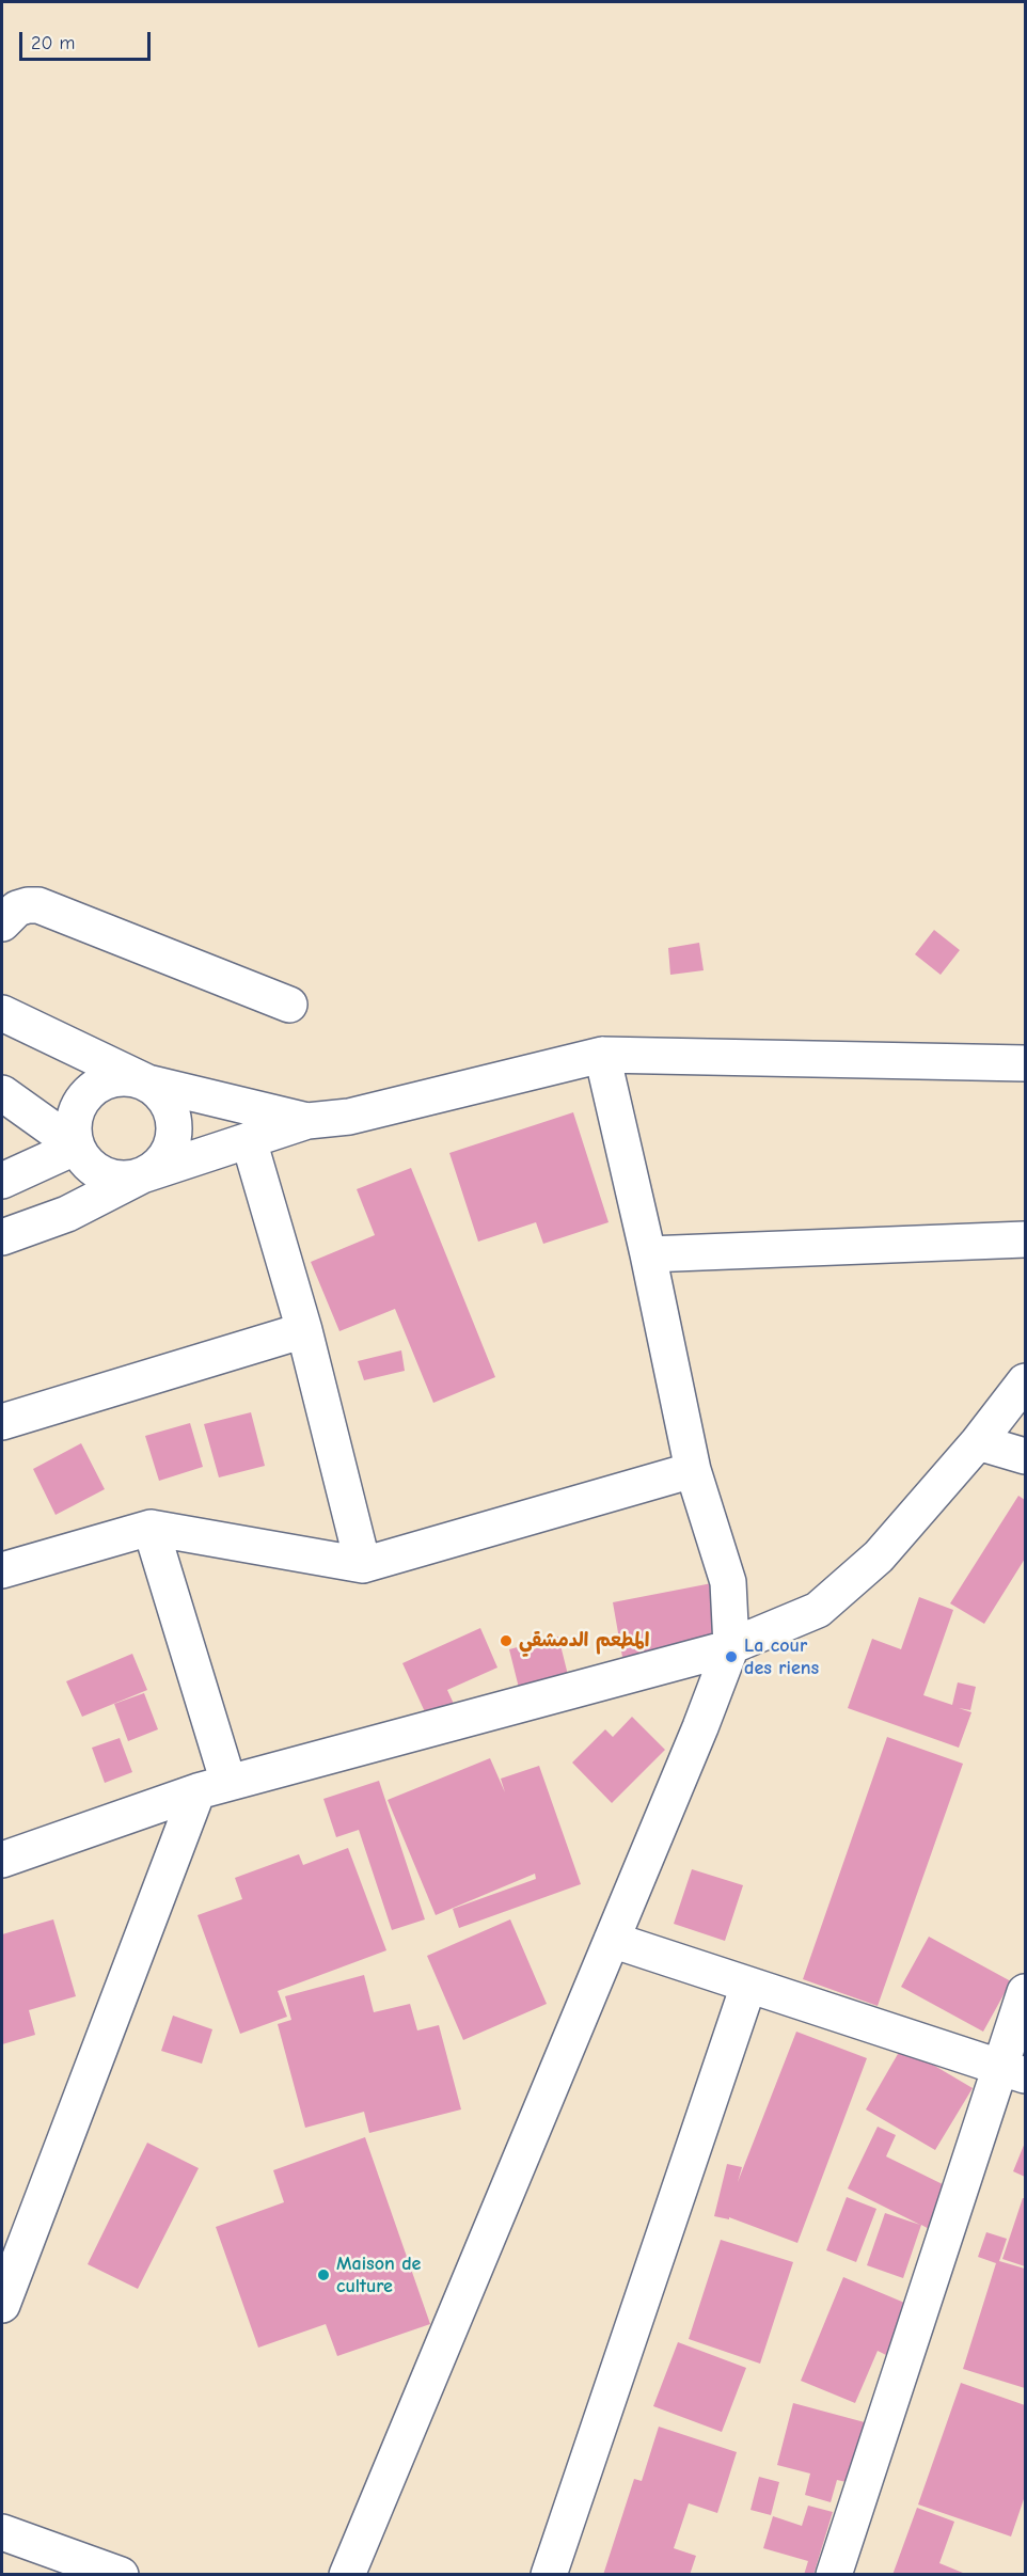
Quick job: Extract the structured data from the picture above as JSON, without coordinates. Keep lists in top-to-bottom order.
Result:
{
  "places": ["المطعم الدمشقي", "La cour des riens", "Maison de culture"],
  "scale_bar": "20 m"
}
